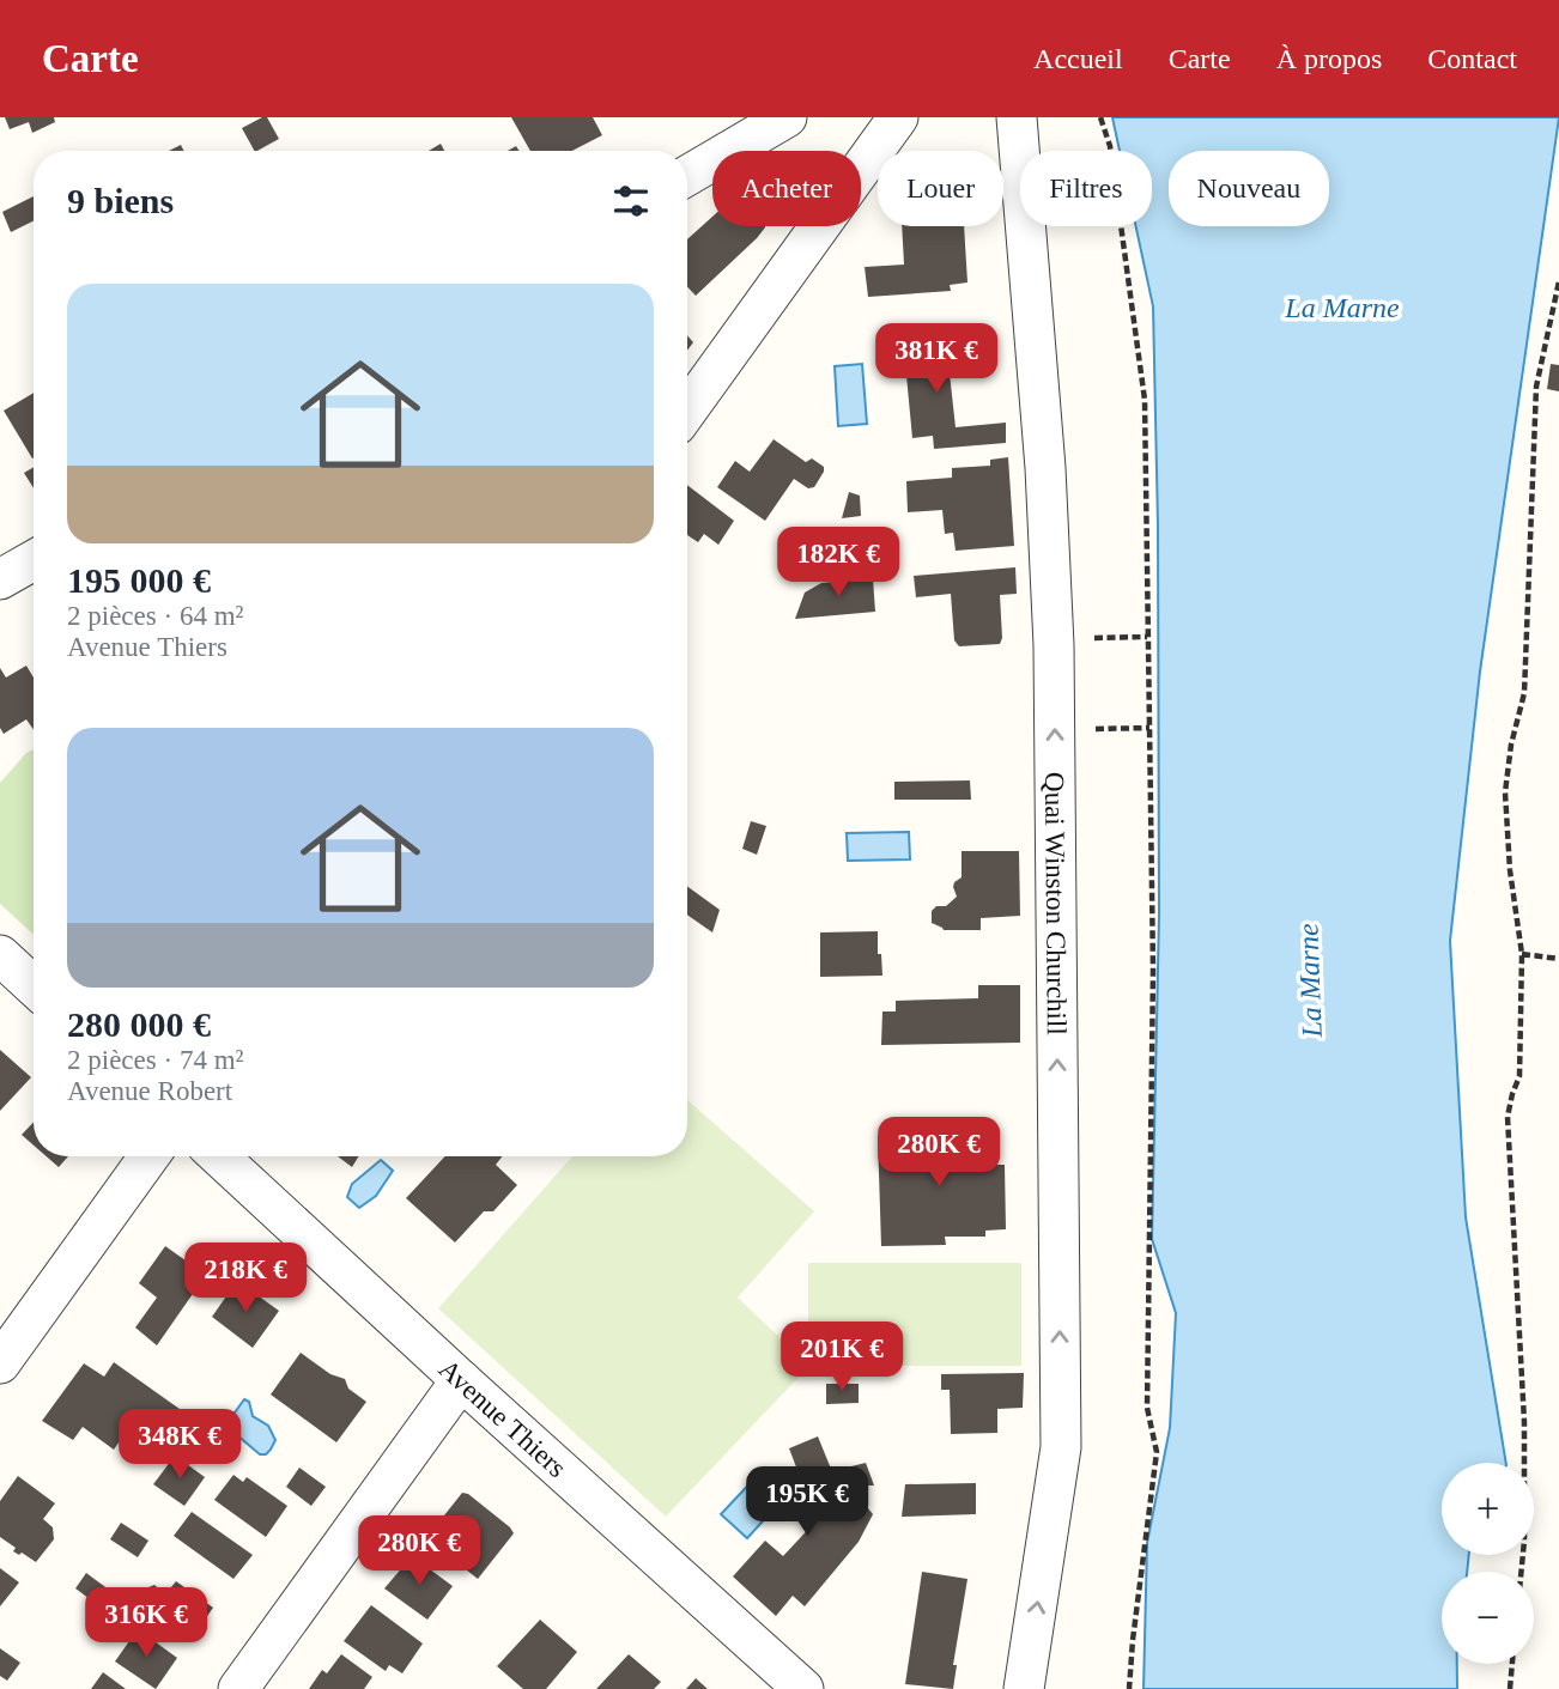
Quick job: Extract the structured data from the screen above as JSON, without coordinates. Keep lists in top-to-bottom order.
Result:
{
  "streets": {
    "street": ["Quai Winston Churchill", "Avenue Thiers"]
  },
  "one_way": ["Quai Winston Churchill"],
  "water": ["La Marne"],
  "page": {
    "header": "Carte",
    "nav": [
      "Accueil",
      "Carte",
      "À propos",
      "Contact"
    ],
    "chip": [
      "Acheter",
      "Louer",
      "Filtres",
      "Nouveau"
    ],
    "heading": "9 biens",
    "list": [
      {
        "name": "195 000 €",
        "note": "2 pièces · 64 m² · Avenue Thiers"
      },
      {
        "name": "280 000 €",
        "note": "2 pièces · 74 m² · Avenue Robert"
      }
    ],
    "price": [
      "381K €",
      "182K €",
      "280K €",
      "218K €",
      "201K €",
      "348K €",
      "195K €",
      "280K €",
      "316K €"
    ],
    "map_buttons": ["+", "−"]
  }
}
